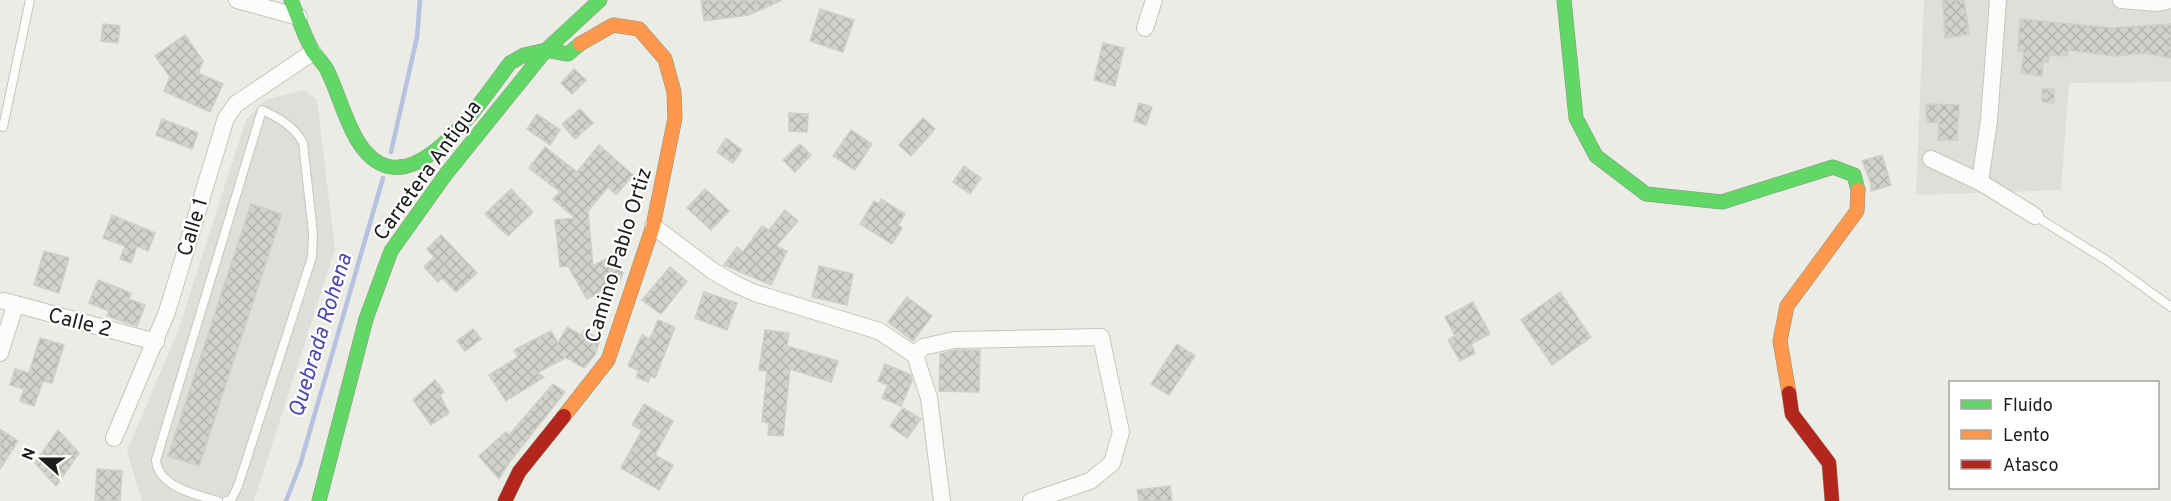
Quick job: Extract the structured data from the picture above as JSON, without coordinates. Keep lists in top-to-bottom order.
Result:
{
  "streets": {
    "street": [
      "Carretera Antigua",
      "Calle 1",
      "Camino Pablo Ortiz",
      "Calle 2"
    ]
  },
  "crossings": [
    ["Carretera Antigua", "Camino Pablo Ortiz"],
    ["Calle 1", "Calle 2"]
  ],
  "water": ["Quebrada Rohena"],
  "legend": ["Fluido", "Lento", "Atasco"],
  "north": "left"
}
